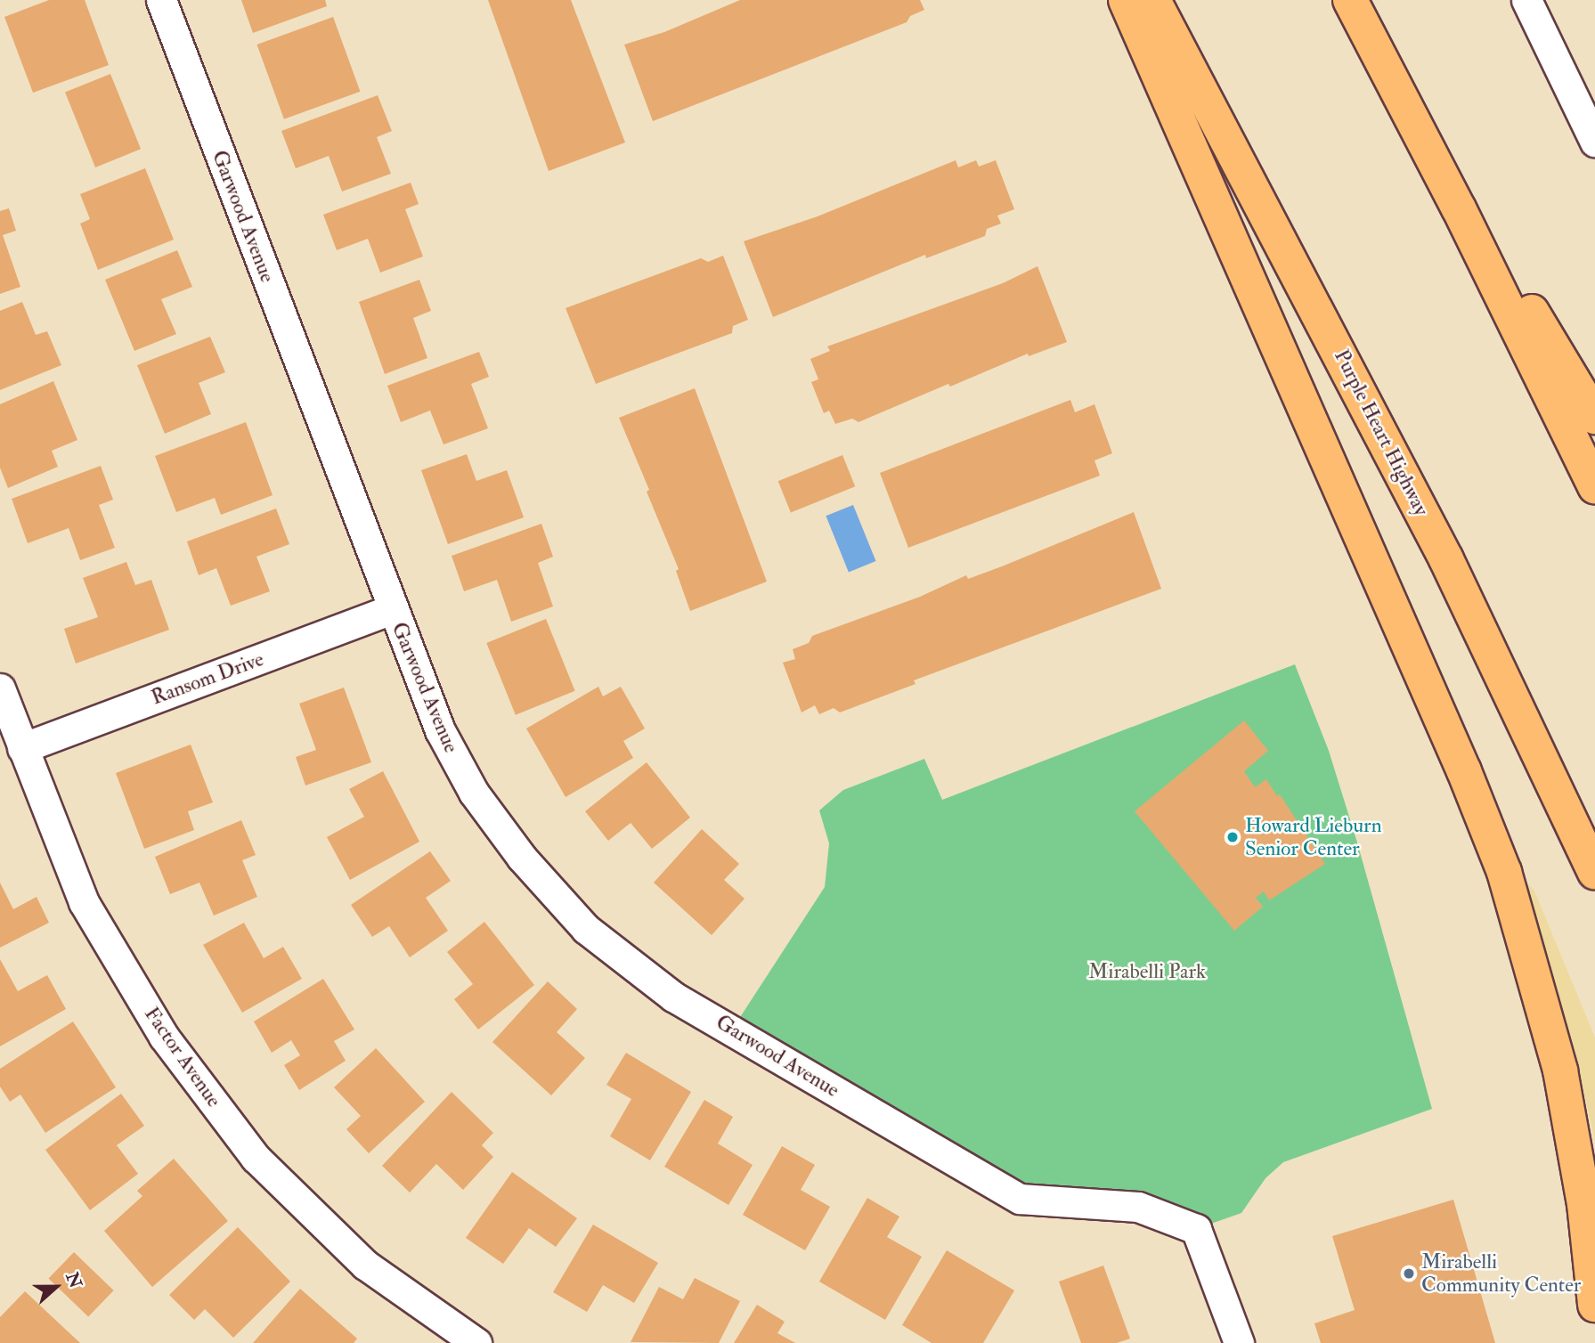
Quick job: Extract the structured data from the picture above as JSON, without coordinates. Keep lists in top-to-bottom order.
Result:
{
  "streets": {
    "highway": ["Purple Heart Highway"],
    "street": ["Garwood Avenue", "Ransom Drive", "Factor Avenue"]
  },
  "crossings": [
    ["Garwood Avenue", "Ransom Drive"],
    ["Ransom Drive", "Factor Avenue"]
  ],
  "parks": ["Mirabelli Park"],
  "places": ["Howard Lieburn Senior Center", "Mirabelli Community Center"],
  "north": "right"
}
